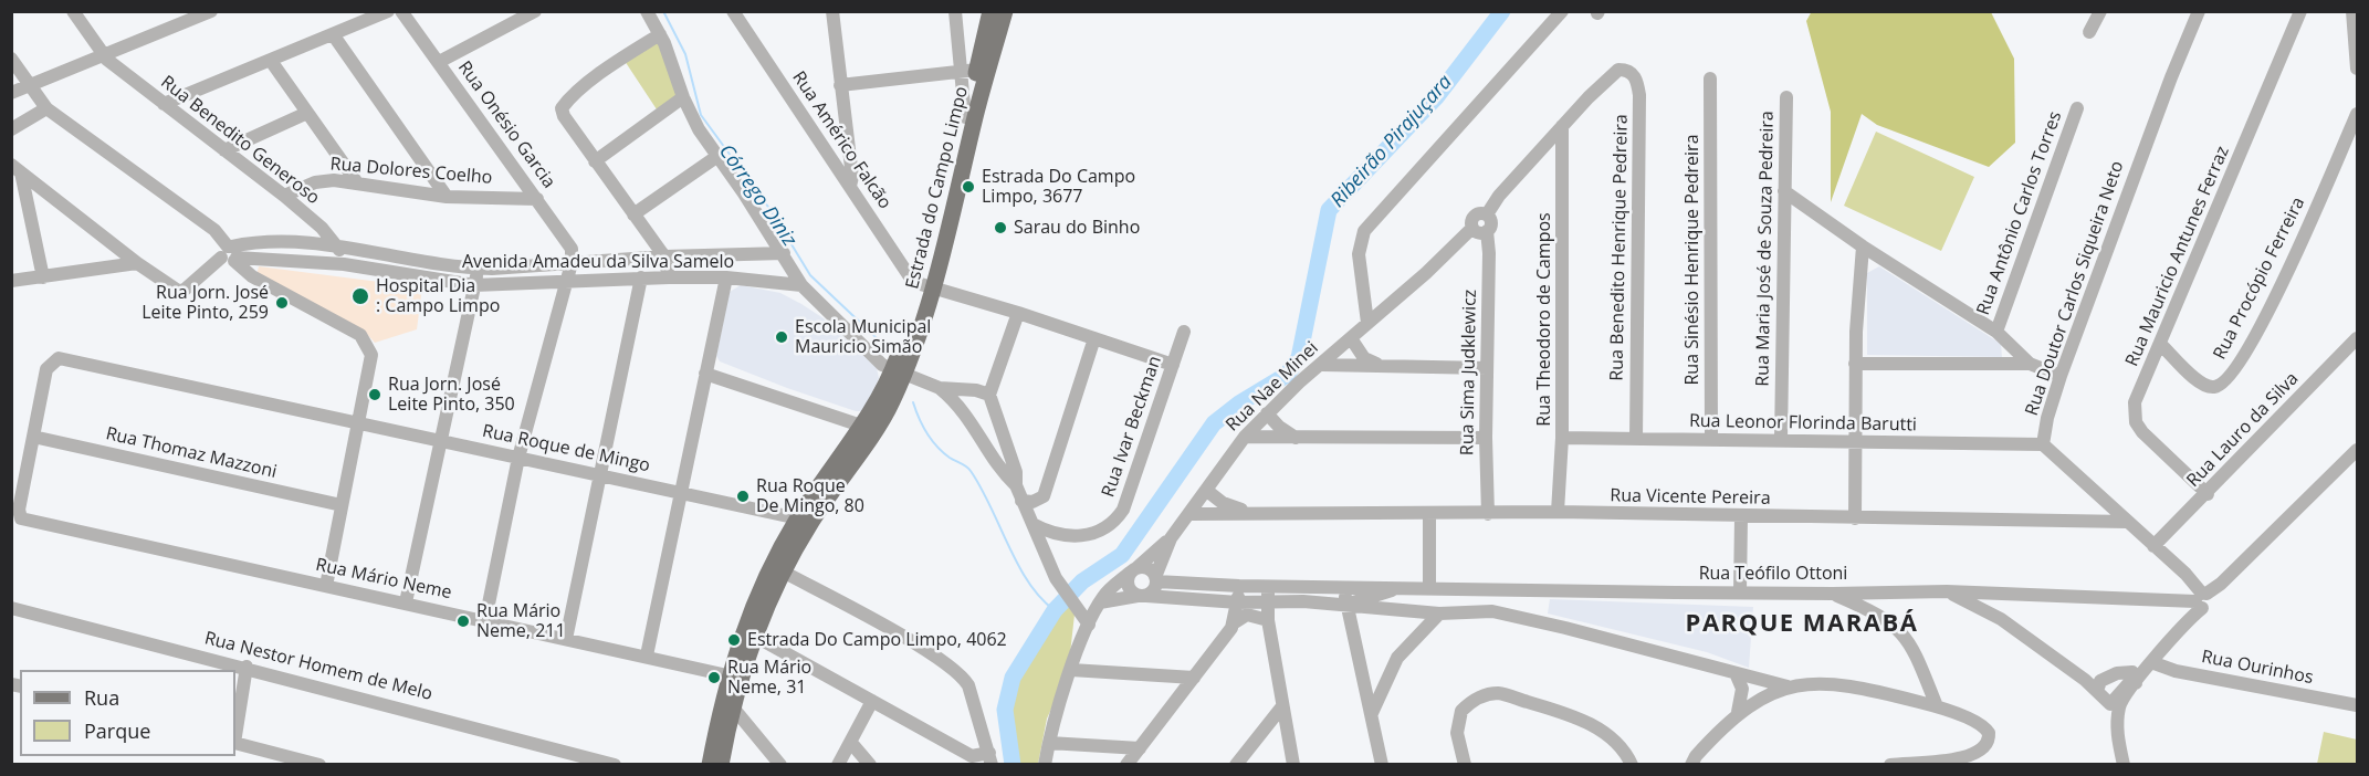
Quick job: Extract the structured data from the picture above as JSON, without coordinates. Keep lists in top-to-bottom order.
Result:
{
  "streets": {
    "main road": ["Estrada do Campo Limpo"],
    "street": [
      "Rua Onésio Garcia",
      "Rua Benedito Generoso",
      "Rua Américo Falcão",
      "Rua Dolores Coelho",
      "Rua Antônio Carlos Torres",
      "Rua Benedito Henrique Pedreira",
      "Rua Maria José de Souza Pedreira",
      "Rua Mauricio Antunes Ferraz",
      "Rua Sinésio Henrique Pedreira",
      "Avenida Amadeu da Silva Samelo",
      "Rua Procópio Ferreira",
      "Rua Doutor Carlos Siqueira Neto",
      "Rua Theodoro de Campos",
      "Rua Sima Judklewicz",
      "Rua Nae Minei",
      "Rua Leonor Florinda Barutti",
      "Rua Ivar Beckman",
      "Rua Lauro da Silva",
      "Rua Roque de Mingo",
      "Rua Thomaz Mazzoni",
      "Rua Vicente Pereira",
      "Rua Teófilo Ottoni",
      "Rua Mário Neme",
      "Rua Nestor Homem de Melo",
      "Rua Ourinhos"
    ]
  },
  "crossings": [
    ["Rua Onésio Garcia", "Rua Dolores Coelho"],
    ["Rua Onésio Garcia", "Avenida Amadeu da Silva Samelo"],
    ["Rua Benedito Generoso", "Rua Dolores Coelho"],
    ["Rua Benedito Generoso", "Avenida Amadeu da Silva Samelo"],
    ["Rua Américo Falcão", "Estrada do Campo Limpo"],
    ["Estrada do Campo Limpo", "Rua Roque de Mingo"],
    ["Estrada do Campo Limpo", "Rua Mário Neme"],
    ["Rua Benedito Henrique Pedreira", "Rua Theodoro de Campos"],
    ["Rua Benedito Henrique Pedreira", "Rua Sima Judklewicz"],
    ["Rua Benedito Henrique Pedreira", "Rua Leonor Florinda Barutti"],
    ["Rua Maria José de Souza Pedreira", "Rua Leonor Florinda Barutti"],
    ["Rua Mauricio Antunes Ferraz", "Rua Procópio Ferreira"],
    ["Rua Mauricio Antunes Ferraz", "Rua Lauro da Silva"],
    ["Rua Sinésio Henrique Pedreira", "Rua Leonor Florinda Barutti"],
    ["Rua Doutor Carlos Siqueira Neto", "Rua Leonor Florinda Barutti"],
    ["Rua Doutor Carlos Siqueira Neto", "Rua Lauro da Silva"],
    ["Rua Doutor Carlos Siqueira Neto", "Rua Vicente Pereira"],
    ["Rua Theodoro de Campos", "Rua Sima Judklewicz"],
    ["Rua Theodoro de Campos", "Rua Leonor Florinda Barutti"],
    ["Rua Theodoro de Campos", "Rua Vicente Pereira"],
    ["Rua Sima Judklewicz", "Rua Nae Minei"],
    ["Rua Sima Judklewicz", "Rua Vicente Pereira"],
    ["Rua Nae Minei", "Rua Vicente Pereira"],
    ["Rua Nae Minei", "Rua Teófilo Ottoni"],
    ["Rua Roque de Mingo", "Rua Thomaz Mazzoni"],
    ["Rua Roque de Mingo", "Rua Mário Neme"],
    ["Rua Thomaz Mazzoni", "Rua Mário Neme"]
  ],
  "districts": ["PARQUE MARABÁ"],
  "water": ["Ribeirão Pirajuçara", "Córrego Diniz"],
  "places": [
    "Estrada Do Campo Limpo, 3677",
    "Sarau do Binho",
    "Hospital Dia : Campo Limpo",
    "Rua Jorn. José Leite Pinto, 259",
    "Escola Municipal Mauricio Simão",
    "Rua Jorn. José Leite Pinto, 350",
    "Rua Roque De Mingo, 80",
    "Rua Mário Neme, 211",
    "Estrada Do Campo Limpo, 4062",
    "Rua Mário Neme, 31"
  ],
  "legend": ["Rua", "Parque"]
}
